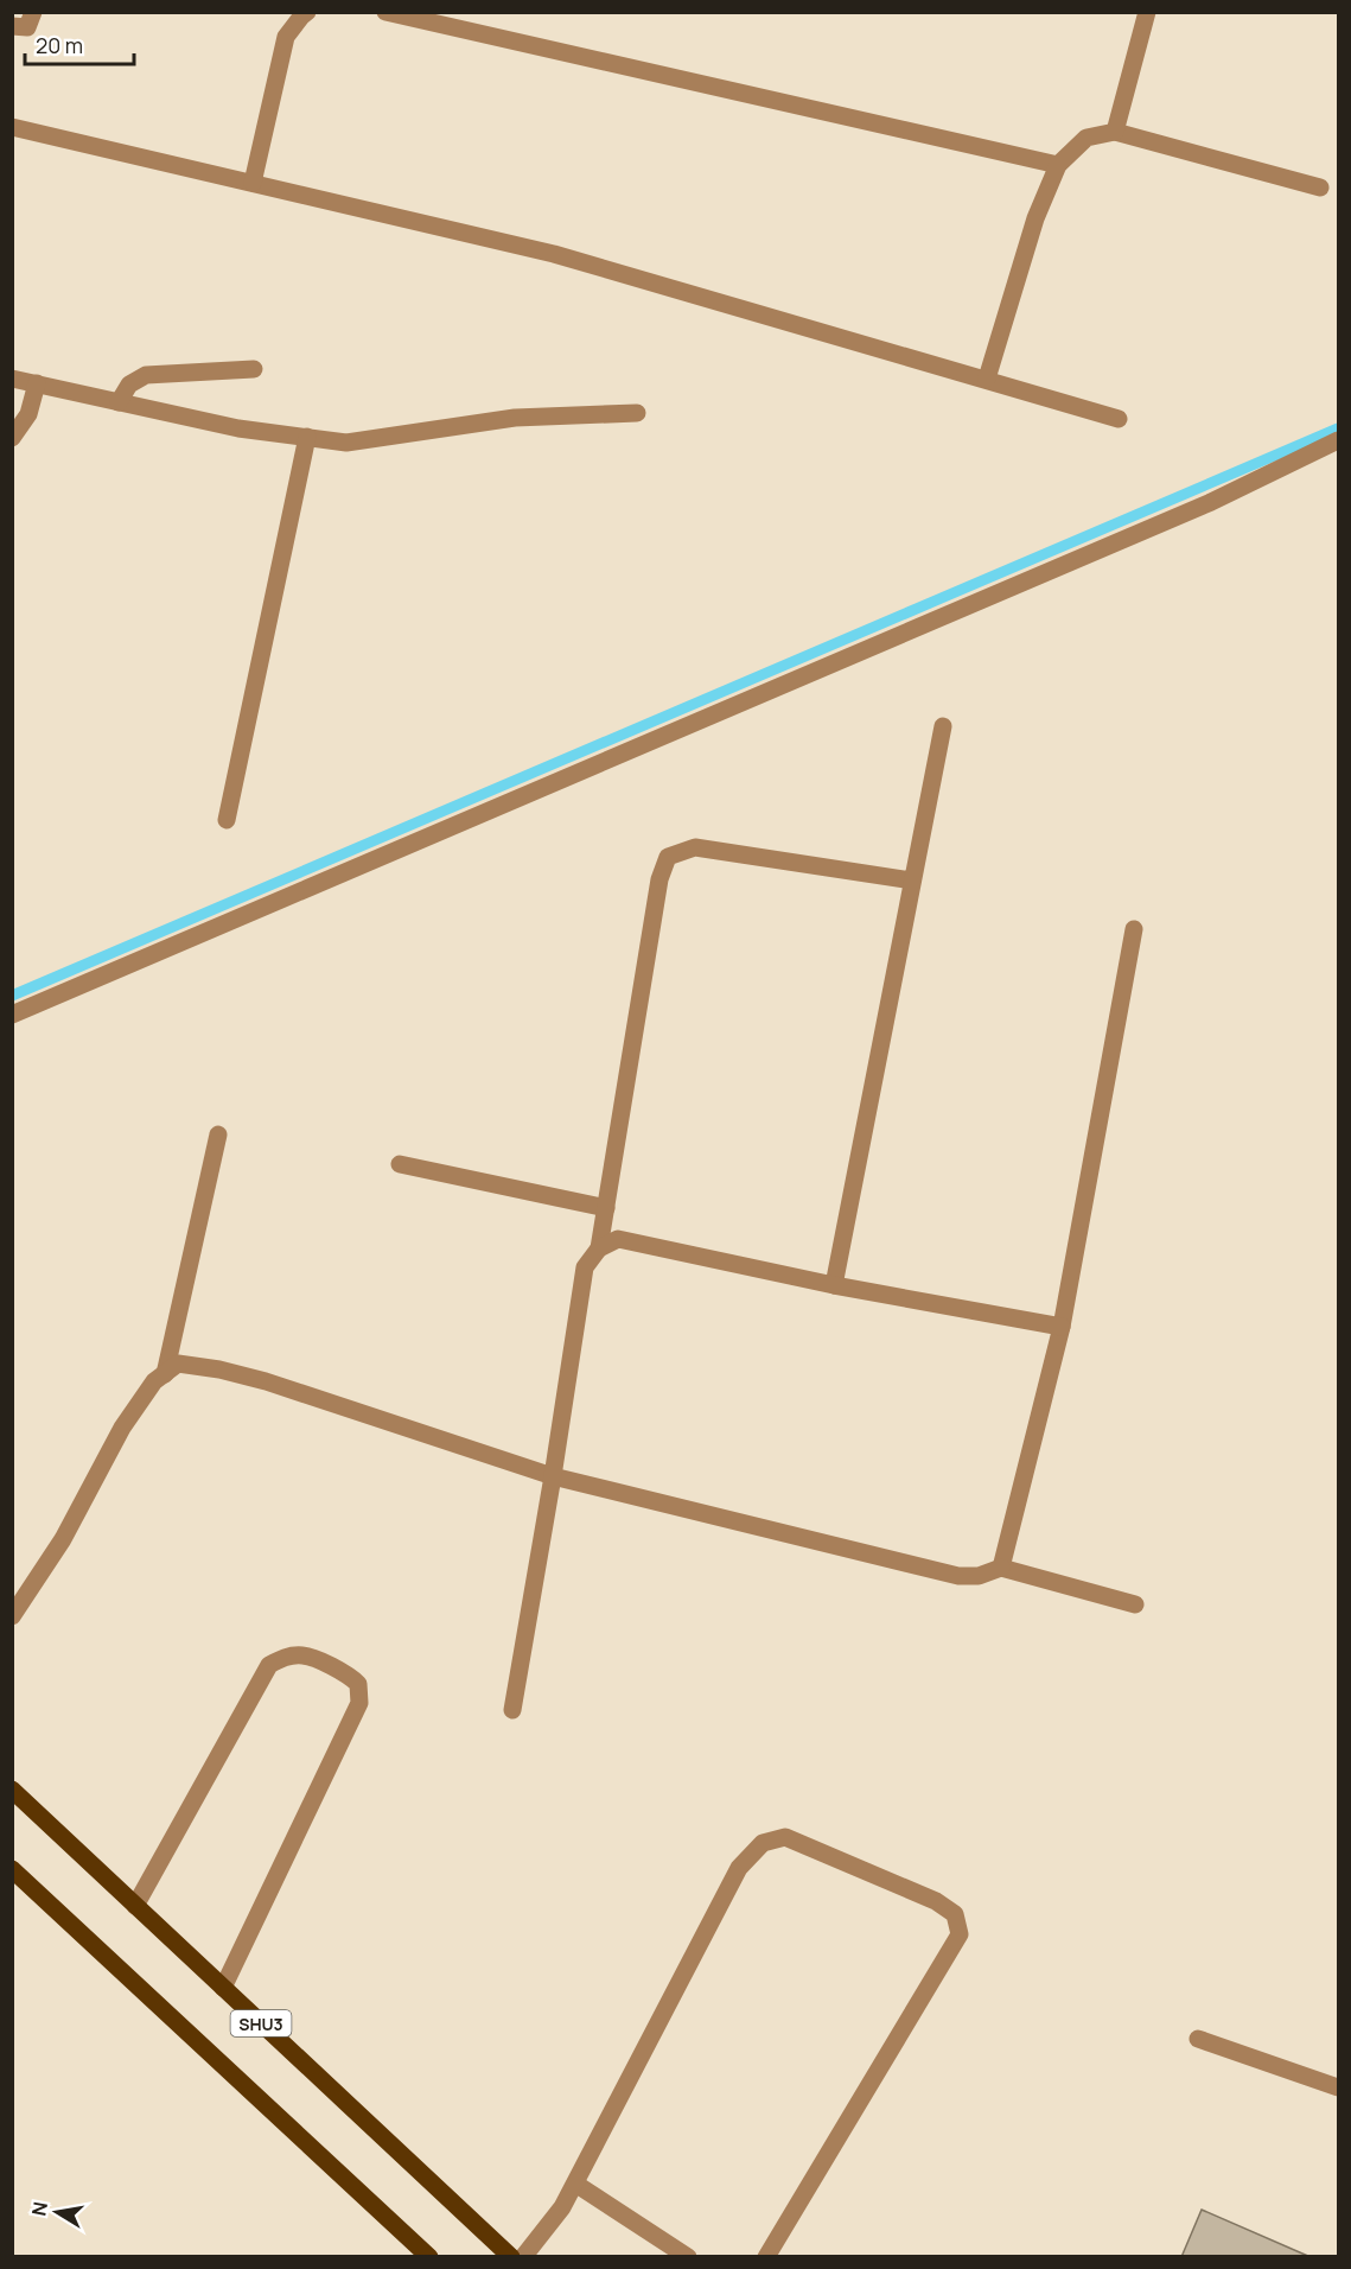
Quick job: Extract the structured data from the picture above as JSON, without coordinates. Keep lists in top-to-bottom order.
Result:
{
  "streets": {
    "main road": ["SHU3"]
  },
  "scale_bar": "20 m",
  "north": "left"
}
